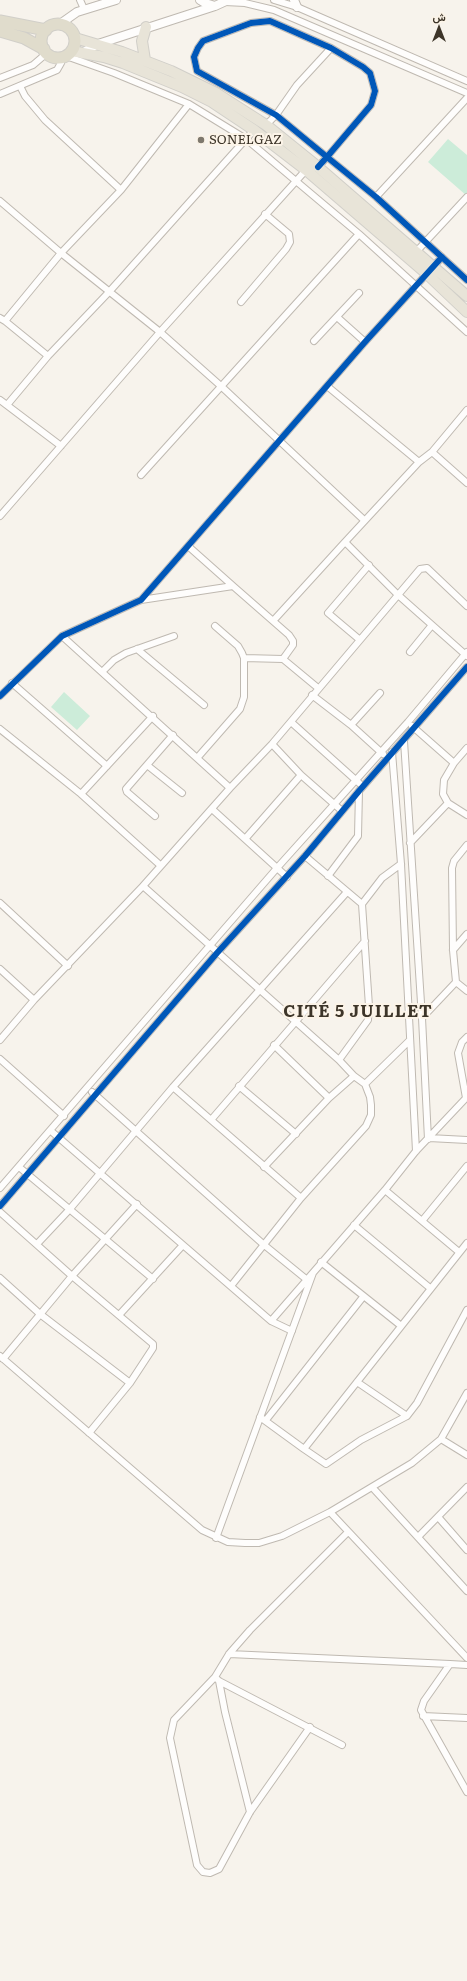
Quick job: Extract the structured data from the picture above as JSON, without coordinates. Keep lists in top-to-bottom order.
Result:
{
  "districts": ["CITÉ 5 JUILLET"],
  "places": ["SONELGAZ"],
  "north": "top"
}
